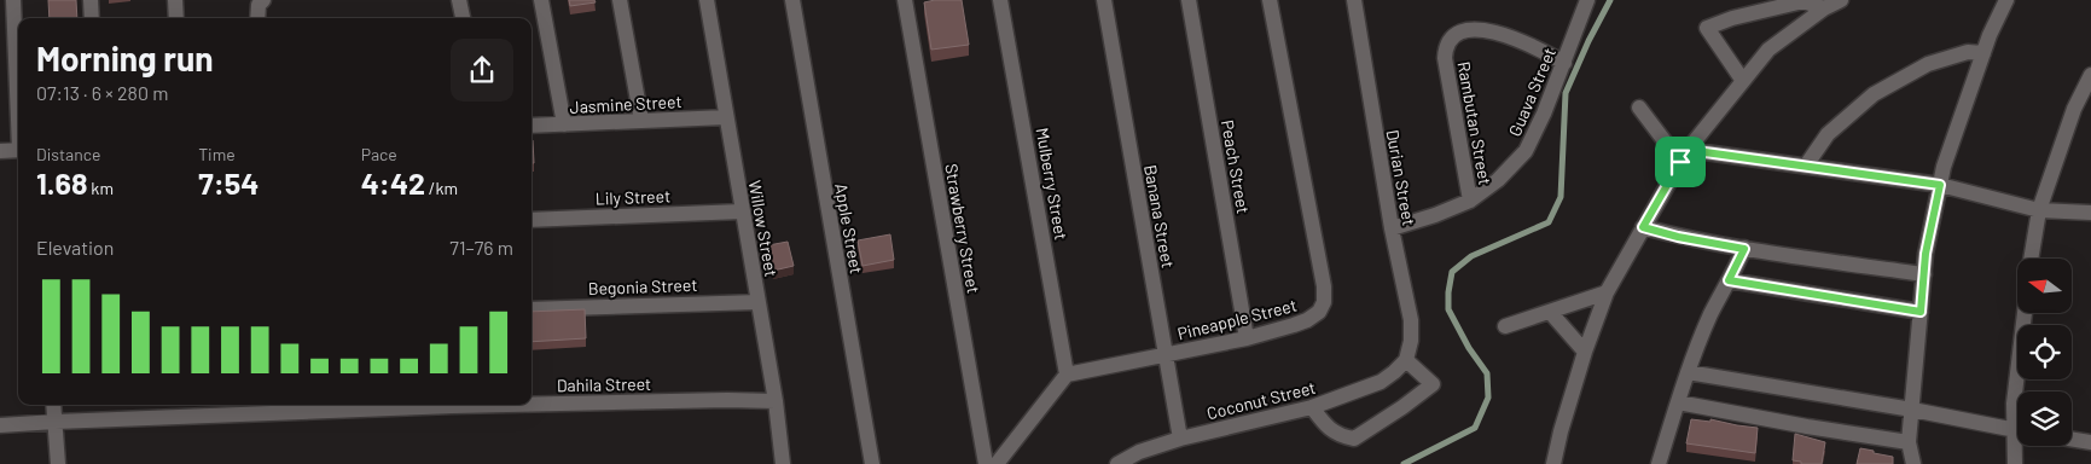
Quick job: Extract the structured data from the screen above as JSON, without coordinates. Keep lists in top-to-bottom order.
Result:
{
  "streets": {
    "street": [
      "Guava Street",
      "Jasmine Street",
      "Rambutan Street",
      "Peach Street",
      "Durian Street",
      "Mulberry Street",
      "Lily Street",
      "Banana Street",
      "Willow Street",
      "Apple Street",
      "Strawberry Street",
      "Begonia Street",
      "Pineapple Street",
      "Dahila Street",
      "Coconut Street"
    ]
  },
  "crossings": [
    ["Guava Street", "Rambutan Street"],
    ["Guava Street", "Durian Street"],
    ["Jasmine Street", "Willow Street"],
    ["Peach Street", "Pineapple Street"],
    ["Durian Street", "Coconut Street"],
    ["Mulberry Street", "Pineapple Street"],
    ["Lily Street", "Willow Street"],
    ["Banana Street", "Pineapple Street"],
    ["Banana Street", "Coconut Street"],
    ["Willow Street", "Begonia Street"],
    ["Willow Street", "Dahila Street"]
  ],
  "north": "left",
  "page": {
    "heading": ["Morning run", "07:13 · 6 × 280 m"],
    "stats": [
      ["Distance", "1.68 km"],
      ["Time", "7:54"],
      ["Pace", "4:42 /km"]
    ],
    "chart": ["Elevation", "71–76 m"]
  }
}
